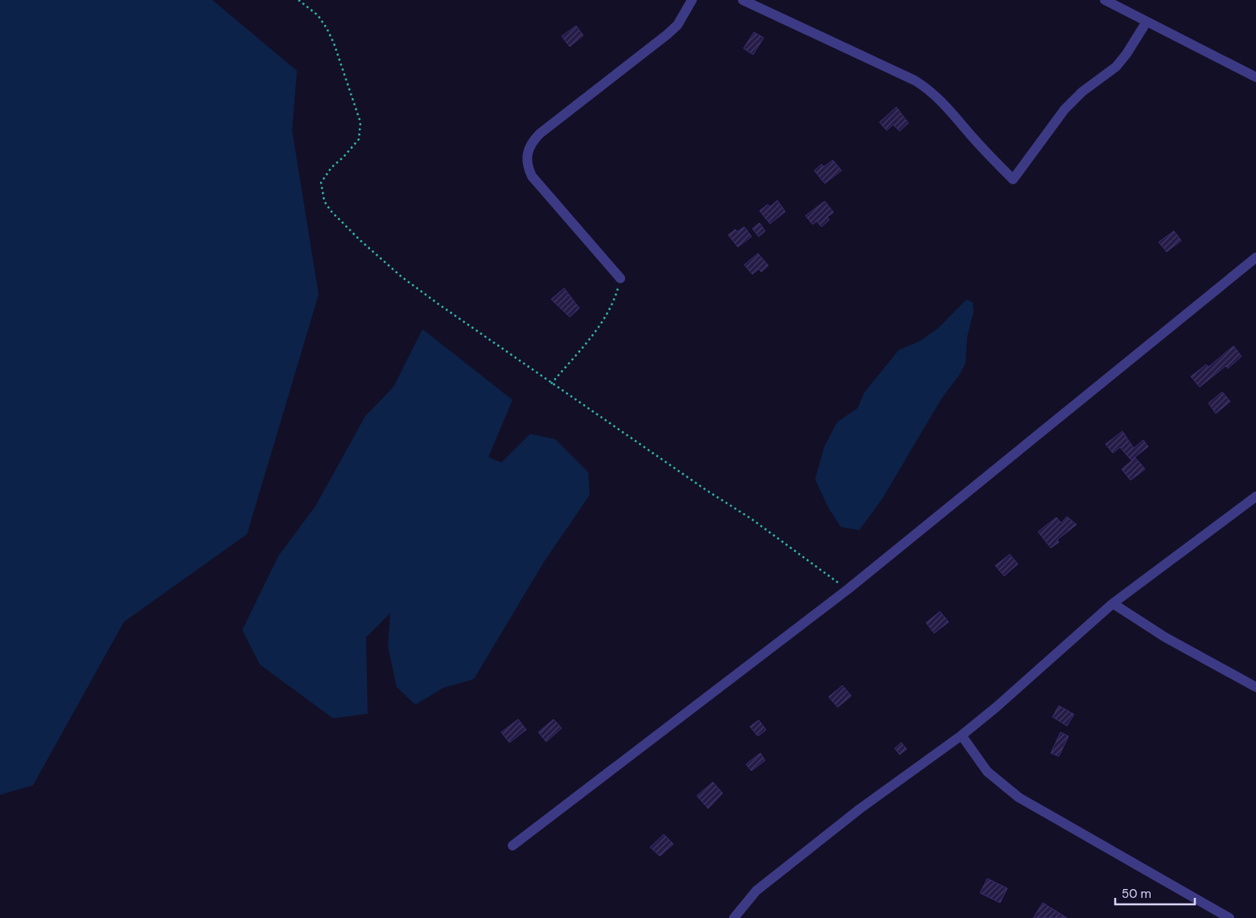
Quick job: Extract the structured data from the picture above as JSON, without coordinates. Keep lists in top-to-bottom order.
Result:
{
  "scale_bar": "50 m"
}
